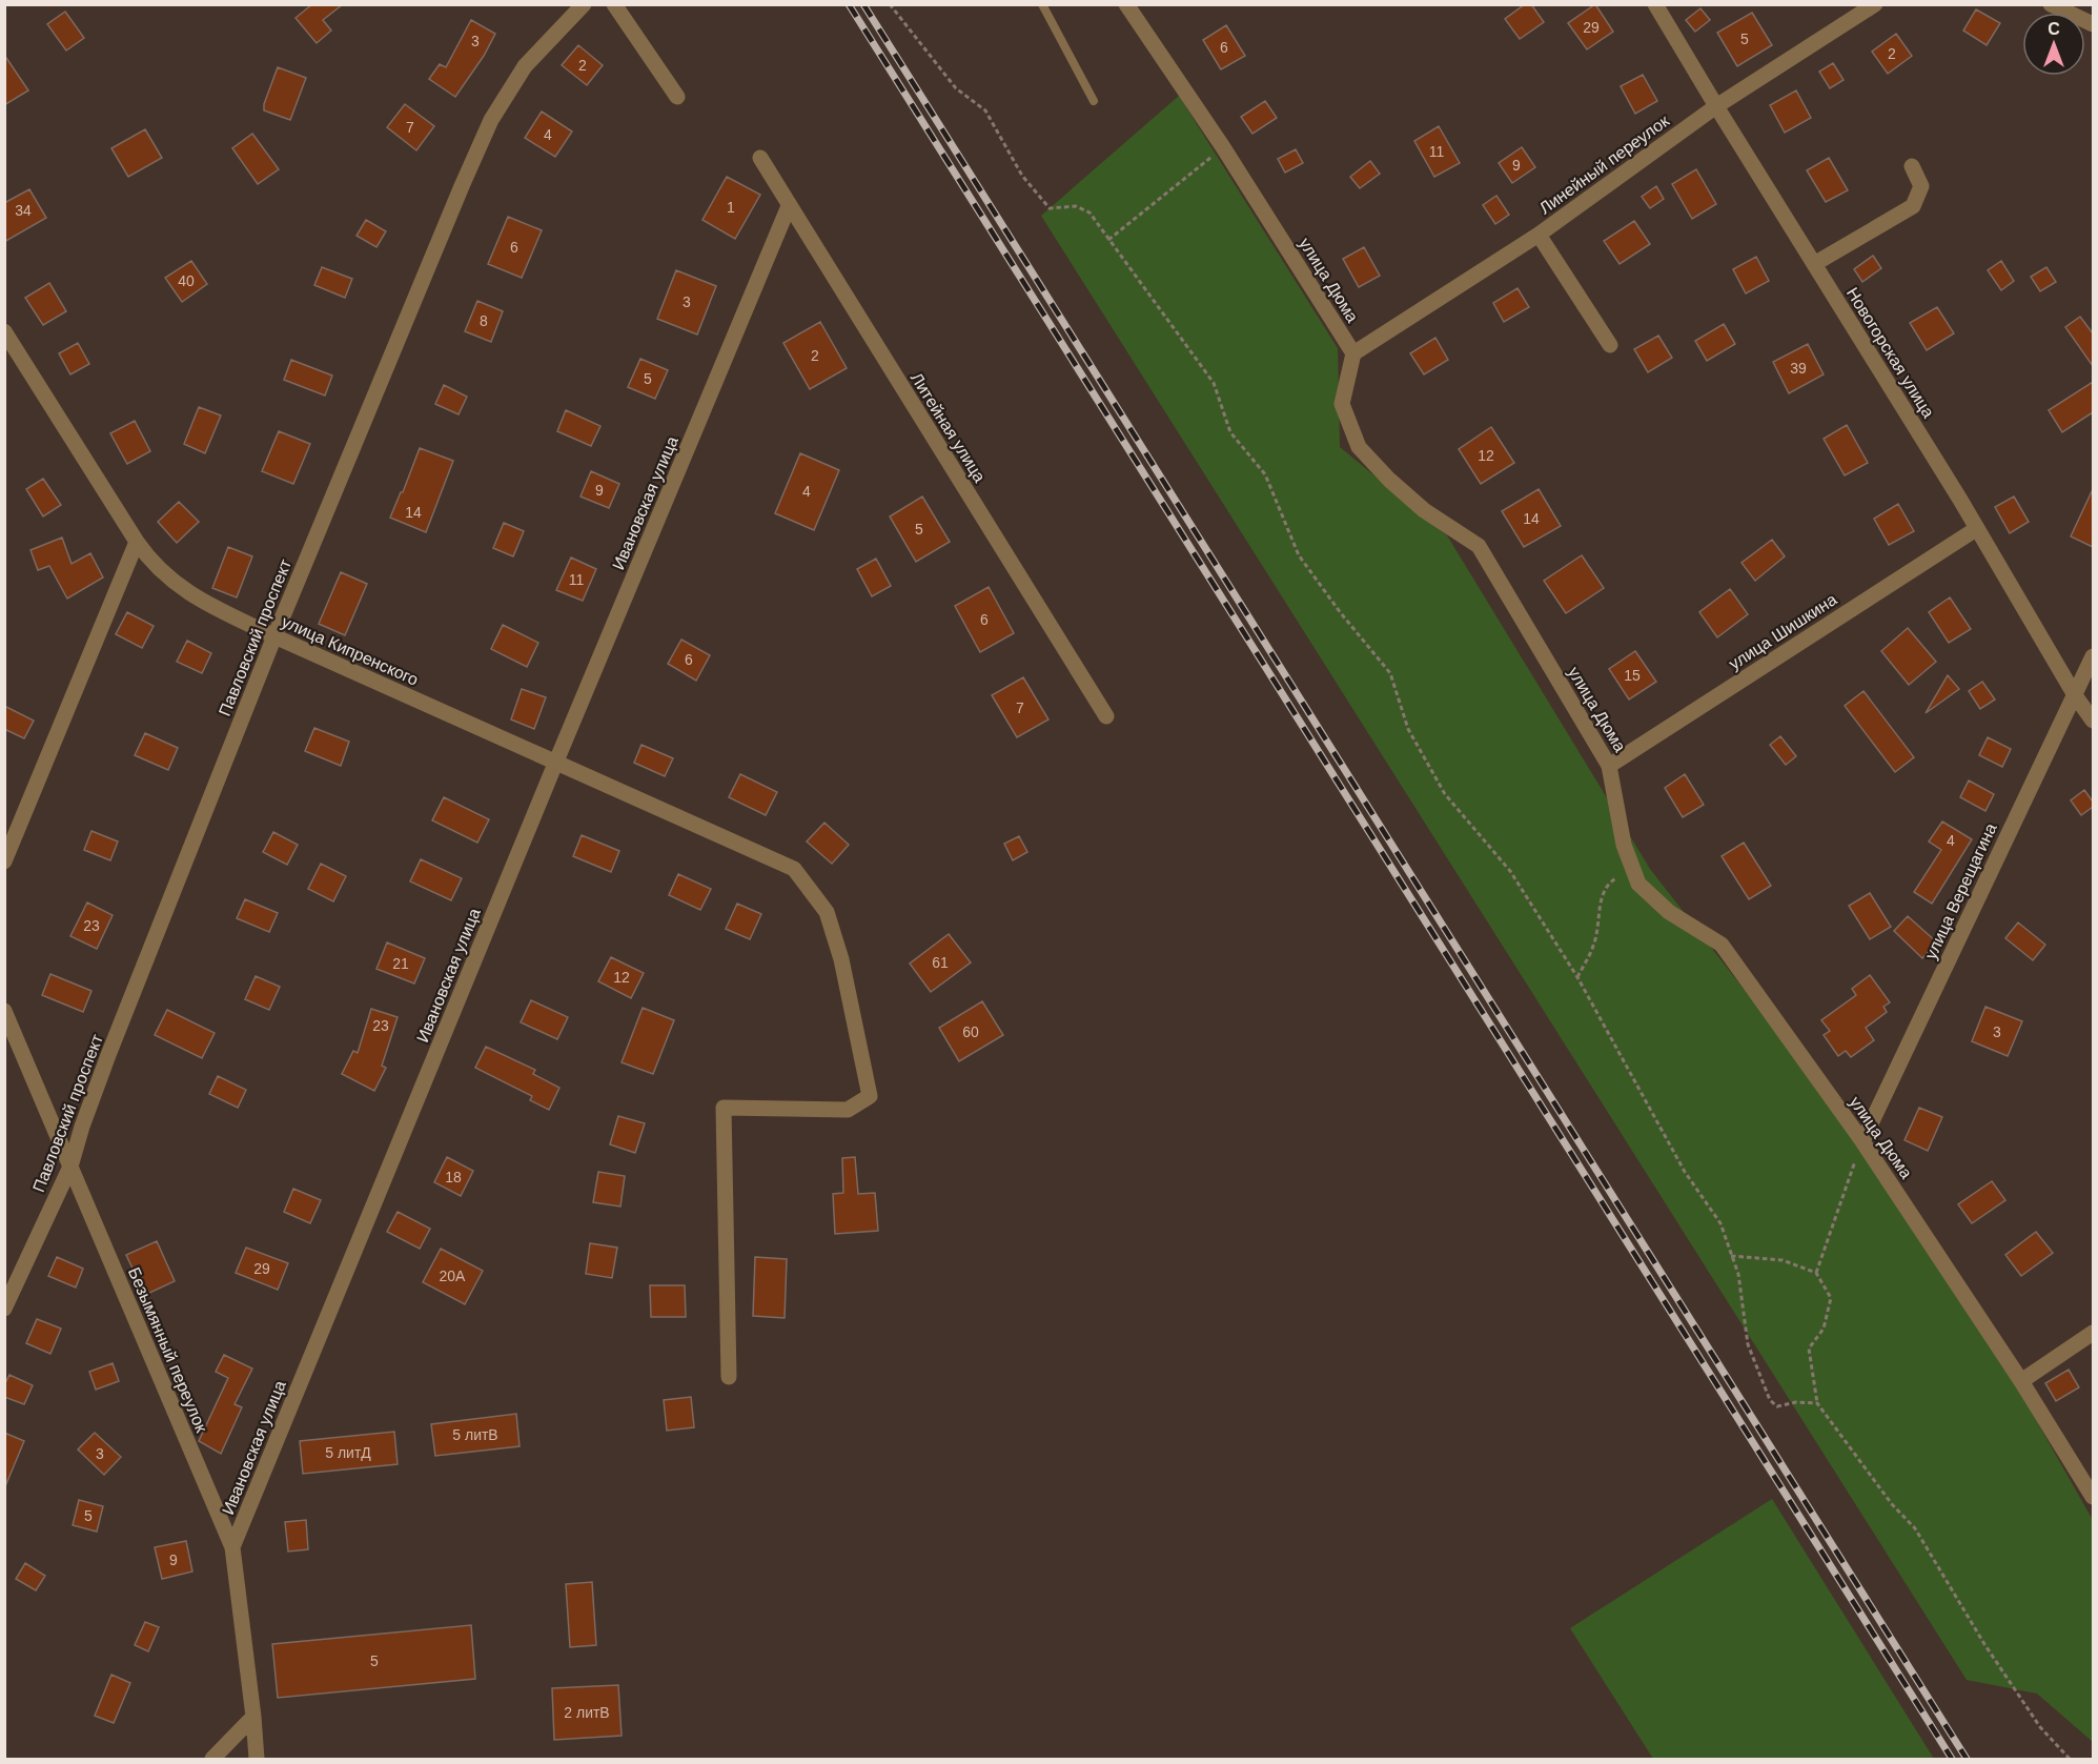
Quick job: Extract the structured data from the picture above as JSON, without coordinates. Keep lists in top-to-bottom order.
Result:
{
  "streets": {
    "street": [
      "Линейный переулок",
      "улица Дюма",
      "Новогорская улица",
      "Литейная улица",
      "Ивановская улица",
      "улица Шишкина",
      "Павловский проспект",
      "улица Кипренского",
      "улица Верещагина",
      "Безымянный переулок"
    ]
  },
  "crossings": [
    ["Линейный переулок", "улица Дюма"],
    ["Линейный переулок", "Новогорская улица"],
    ["улица Дюма", "улица Шишкина"],
    ["улица Дюма", "улица Верещагина"],
    ["Новогорская улица", "улица Шишкина"],
    ["Новогорская улица", "улица Верещагина"],
    ["Литейная улица", "Ивановская улица"],
    ["Ивановская улица", "улица Кипренского"],
    ["Ивановская улица", "Безымянный переулок"],
    ["Павловский проспект", "улица Кипренского"],
    ["Павловский проспект", "Безымянный переулок"]
  ],
  "house_numbers": [
    "29",
    "5",
    "3",
    "6",
    "2",
    "2",
    "7",
    "4",
    "11",
    "9",
    "1",
    "34",
    "6",
    "40",
    "3",
    "8",
    "2",
    "39",
    "5",
    "12",
    "9",
    "4",
    "14",
    "14",
    "5",
    "11",
    "6",
    "6",
    "15",
    "7",
    "4",
    "23",
    "61",
    "21",
    "12",
    "23",
    "60",
    "3",
    "18",
    "29",
    "20А",
    "5 литВ",
    "5 литД",
    "3",
    "5",
    "9",
    "5",
    "2 литВ"
  ],
  "north": "top"
}
